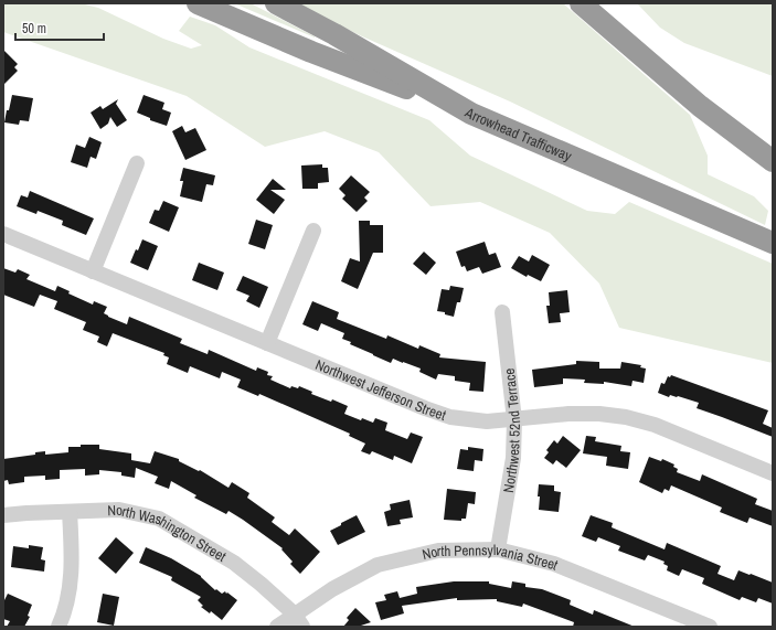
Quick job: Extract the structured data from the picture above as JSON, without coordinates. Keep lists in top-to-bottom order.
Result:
{
  "streets": {
    "highway": ["Arrowhead Trafficway"],
    "street": [
      "Northwest Jefferson Street",
      "Northwest 52nd Terrace",
      "North Washington Street",
      "North Pennsylvania Street"
    ]
  },
  "crossings": [
    ["Northwest Jefferson Street", "Northwest 52nd Terrace"],
    ["Northwest 52nd Terrace", "North Pennsylvania Street"],
    ["North Washington Street", "North Pennsylvania Street"]
  ],
  "scale_bar": "50 m"
}
